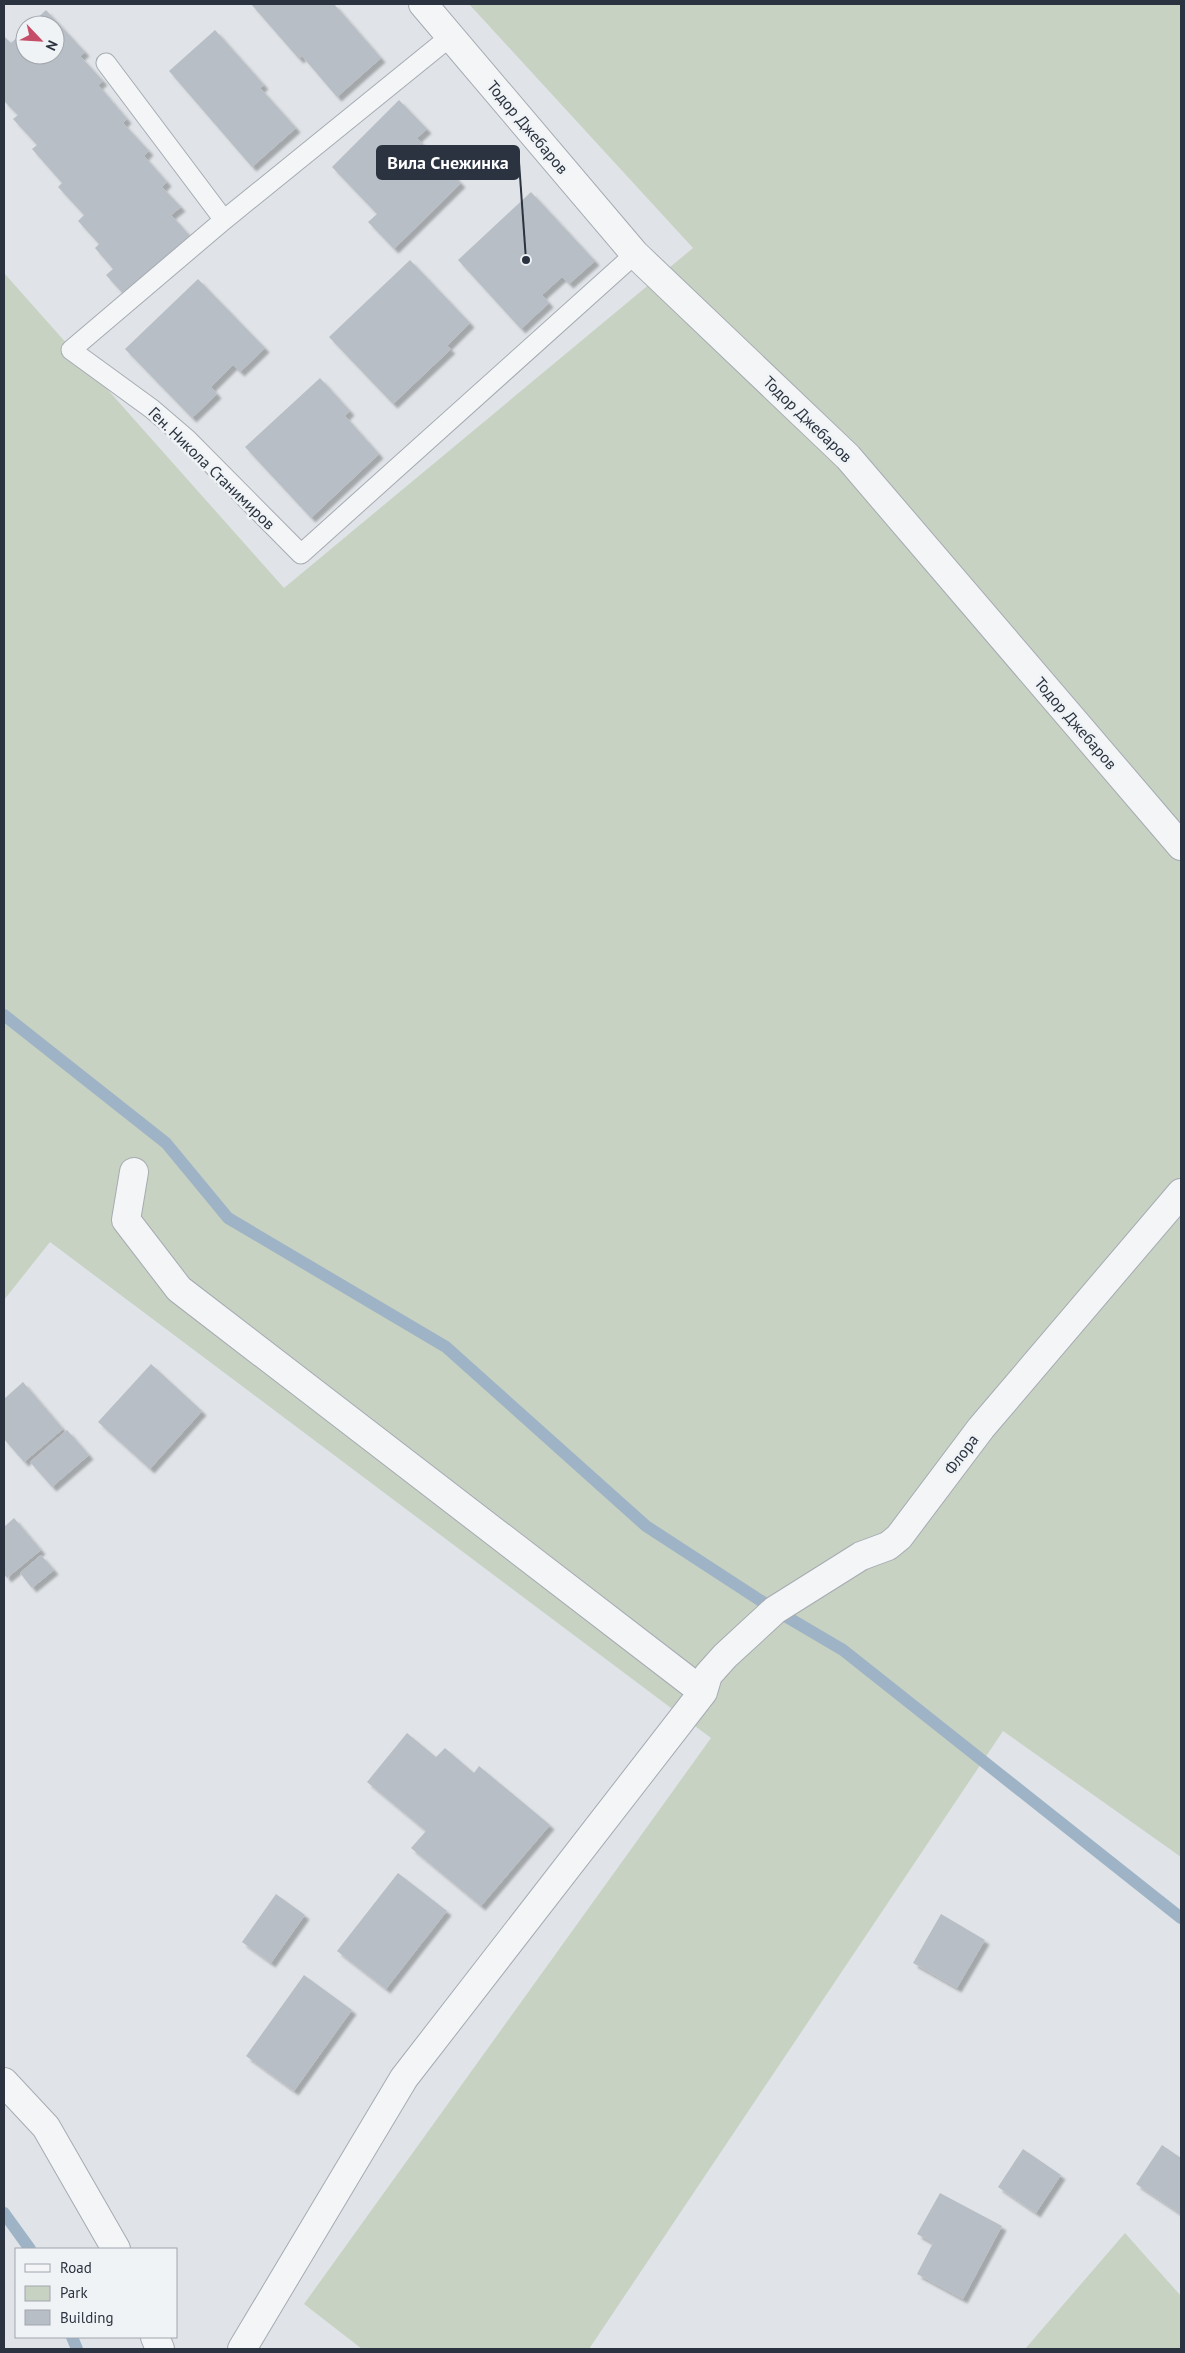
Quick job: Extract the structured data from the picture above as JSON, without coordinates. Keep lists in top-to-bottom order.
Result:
{
  "streets": {
    "street": ["Тодор Джебаров", "Флора"],
    "lane": ["Ген. Никола Станимиров"]
  },
  "crossings": [
    ["Тодор Джебаров", "Ген. Никола Станимиров"]
  ],
  "places": ["Вила Снежинка"],
  "legend": ["Road", "Park", "Building"],
  "north": "bottom right"
}
